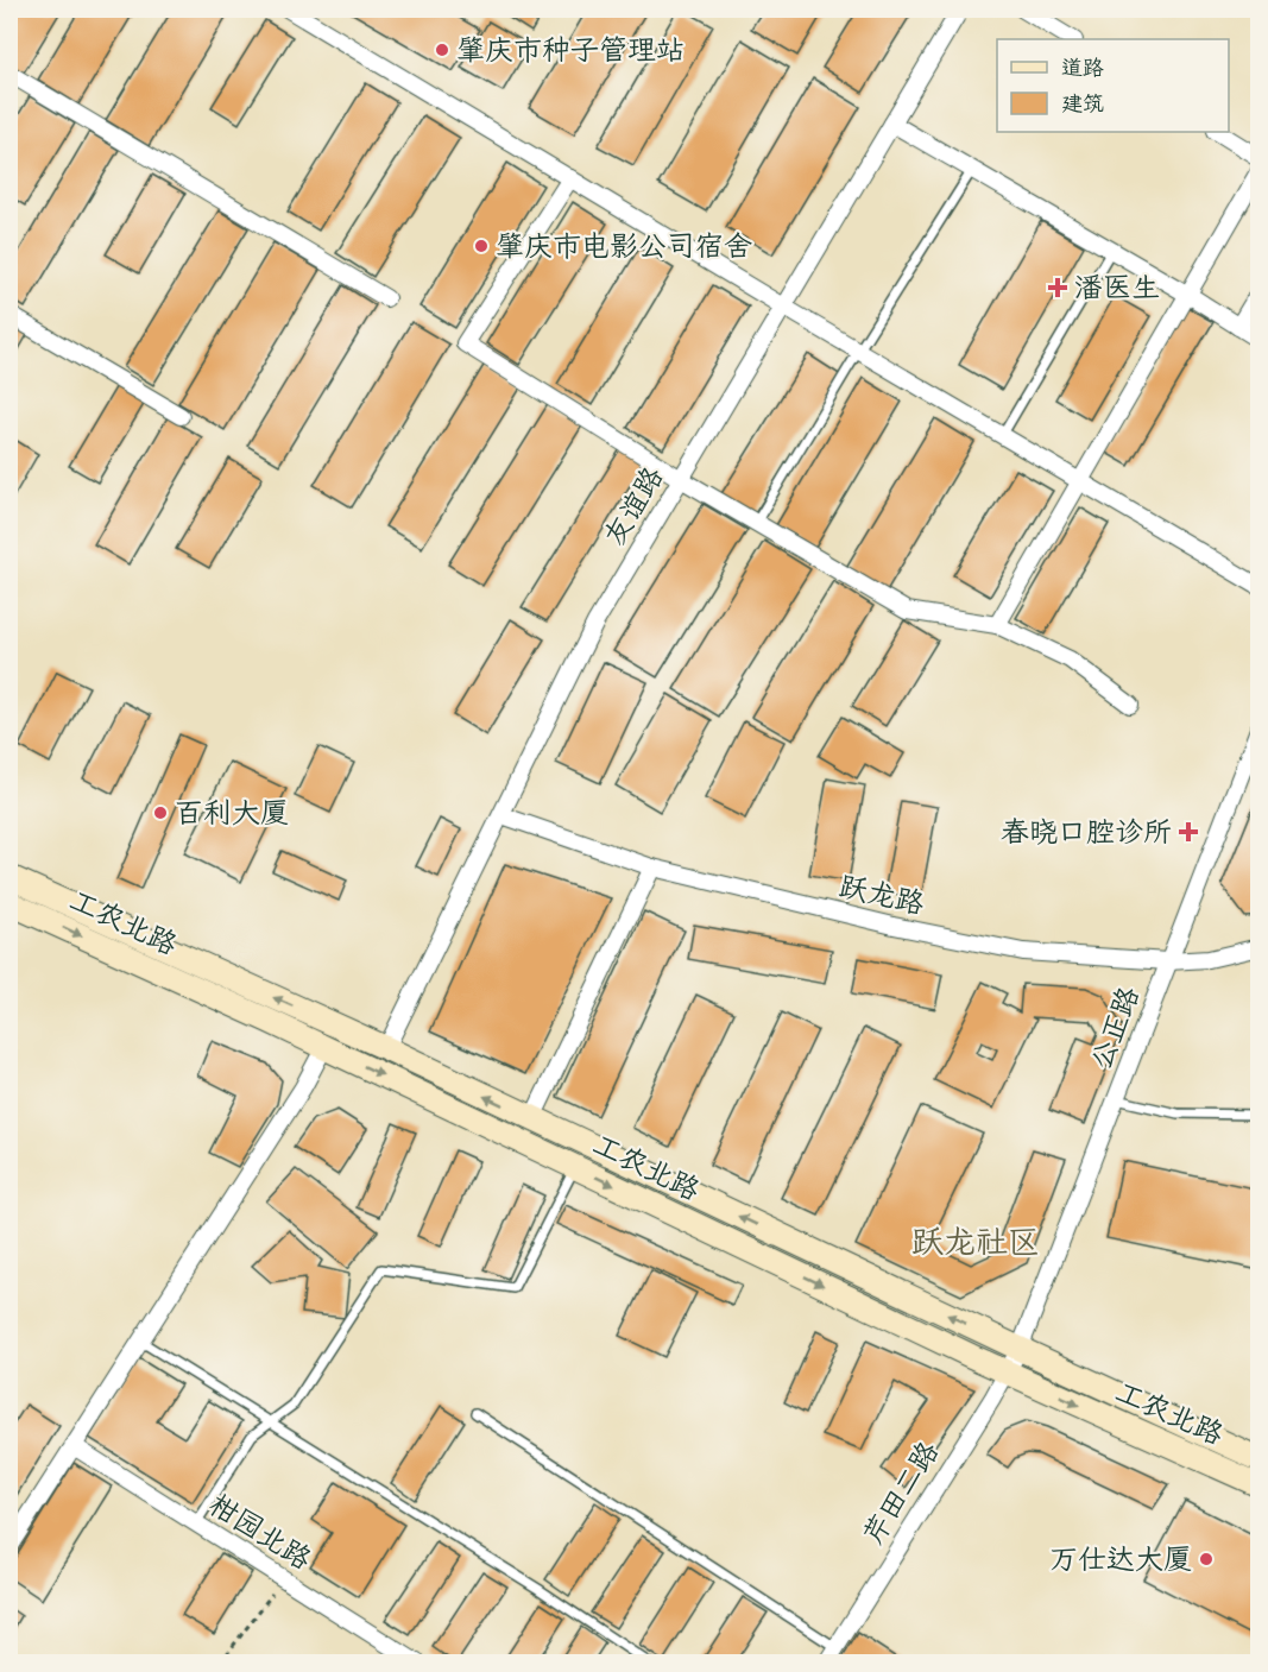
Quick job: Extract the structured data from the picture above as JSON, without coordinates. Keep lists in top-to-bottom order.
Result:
{
  "streets": {
    "street": [
      "友谊路",
      "跃龙路",
      "工农北路",
      "公正路",
      "芹田二路",
      "柑园北路"
    ]
  },
  "crossings": [
    ["友谊路", "跃龙路"],
    ["友谊路", "工农北路"],
    ["跃龙路", "公正路"],
    ["工农北路", "公正路"],
    ["工农北路", "芹田二路"],
    ["公正路", "芹田二路"]
  ],
  "districts": ["跃龙社区"],
  "places": {
    "other": [
      "肇庆市种子管理站",
      "肇庆市电影公司宿舍",
      "百利大厦",
      "万仕达大厦"
    ],
    "health": ["潘医生", "春晓口腔诊所"]
  },
  "legend": ["道路", "建筑"]
}
